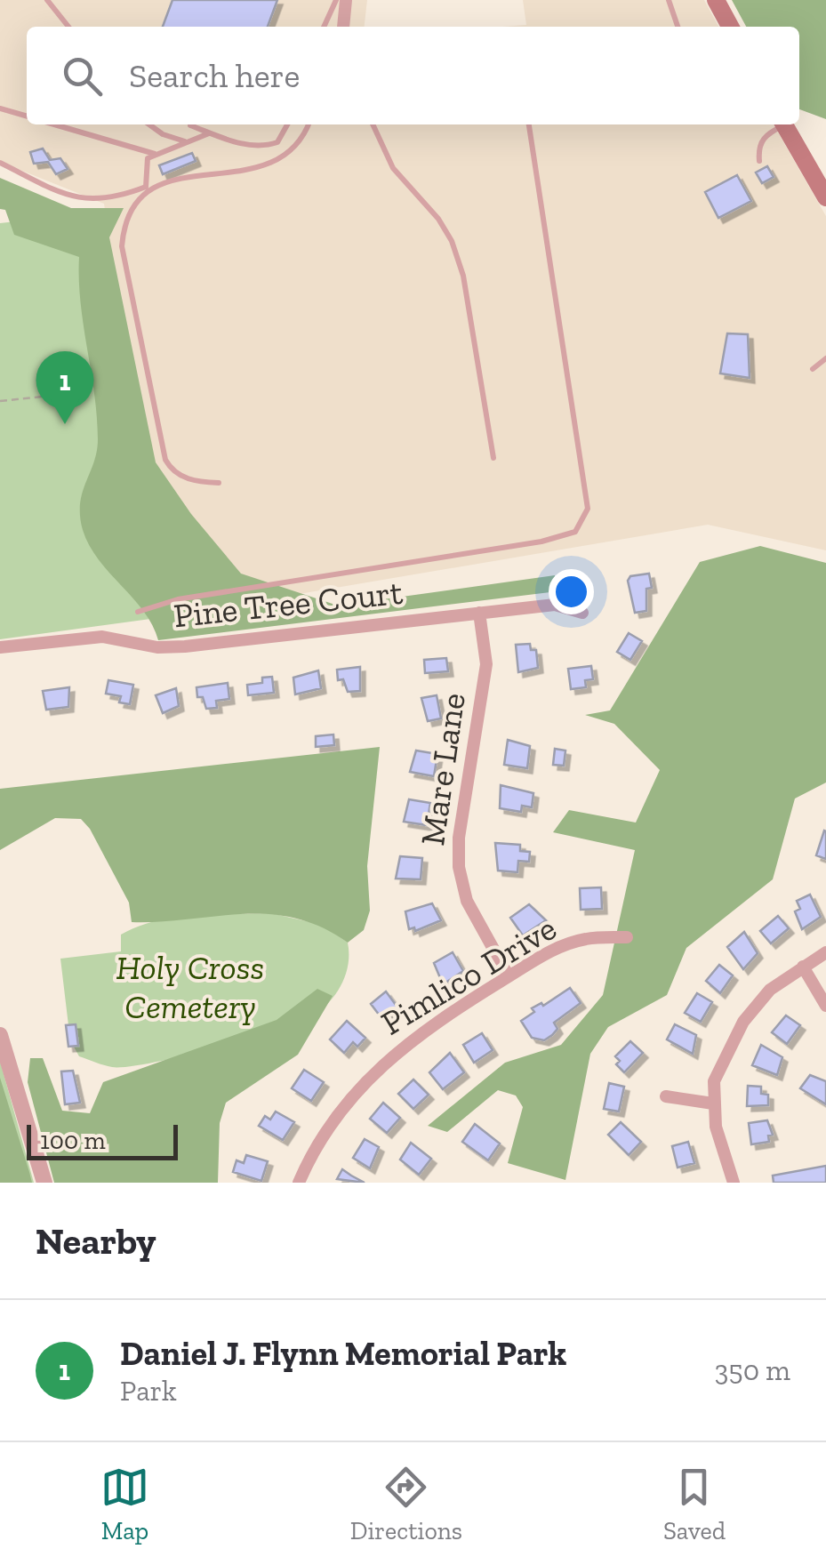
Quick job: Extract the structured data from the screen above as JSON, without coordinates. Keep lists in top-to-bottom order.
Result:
{
  "streets": {
    "street": ["Pine Tree Court", "Mare Lane", "Pimlico Drive"]
  },
  "crossings": [
    ["Pine Tree Court", "Mare Lane"],
    ["Mare Lane", "Pimlico Drive"]
  ],
  "parks": ["Holy Cross Cemetery"],
  "scale_bar": "100 m",
  "page": {
    "search": "Search here",
    "pins": "1",
    "scale": "100 m",
    "heading": "Nearby",
    "list": [
      {
        "mark": "1",
        "name": "Daniel J. Flynn Memorial Park",
        "note": "Park",
        "value": "350 m"
      }
    ],
    "nav": ["Map", "Directions", "Saved"]
  }
}
